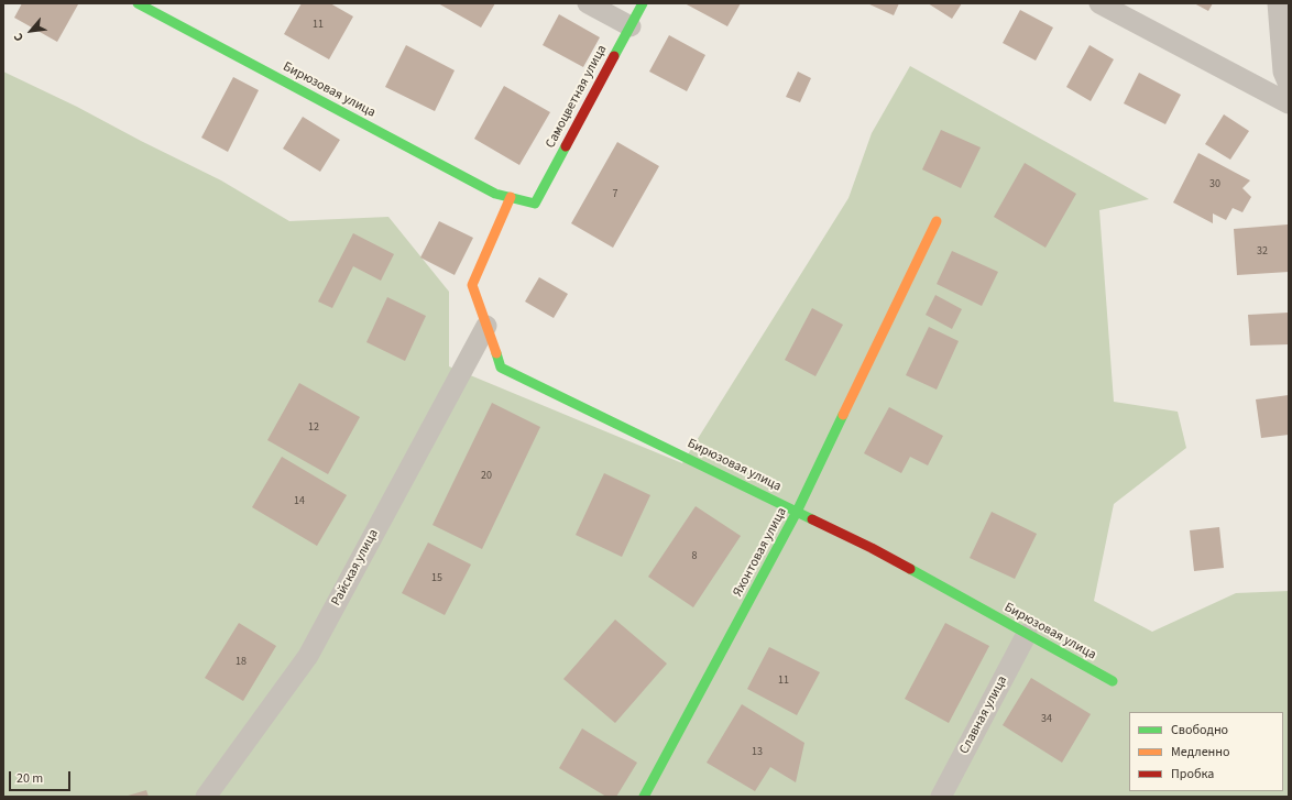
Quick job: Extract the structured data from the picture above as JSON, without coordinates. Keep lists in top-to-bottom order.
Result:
{
  "streets": {
    "street": [
      "Бирюзовая улица",
      "Самоцветная улица",
      "Яхонтовая улица",
      "Райская улица",
      "Славная улица"
    ]
  },
  "crossings": [
    ["Бирюзовая улица", "Самоцветная улица"],
    ["Бирюзовая улица", "Яхонтовая улица"],
    ["Бирюзовая улица", "Райская улица"],
    ["Бирюзовая улица", "Славная улица"]
  ],
  "house_numbers": [
    "11",
    "30",
    "7",
    "32",
    "12",
    "20",
    "14",
    "8",
    "15",
    "18",
    "11",
    "34",
    "13"
  ],
  "legend": ["Свободно", "Медленно", "Пробка"],
  "scale_bar": "20 m",
  "north": "bottom left"
}
